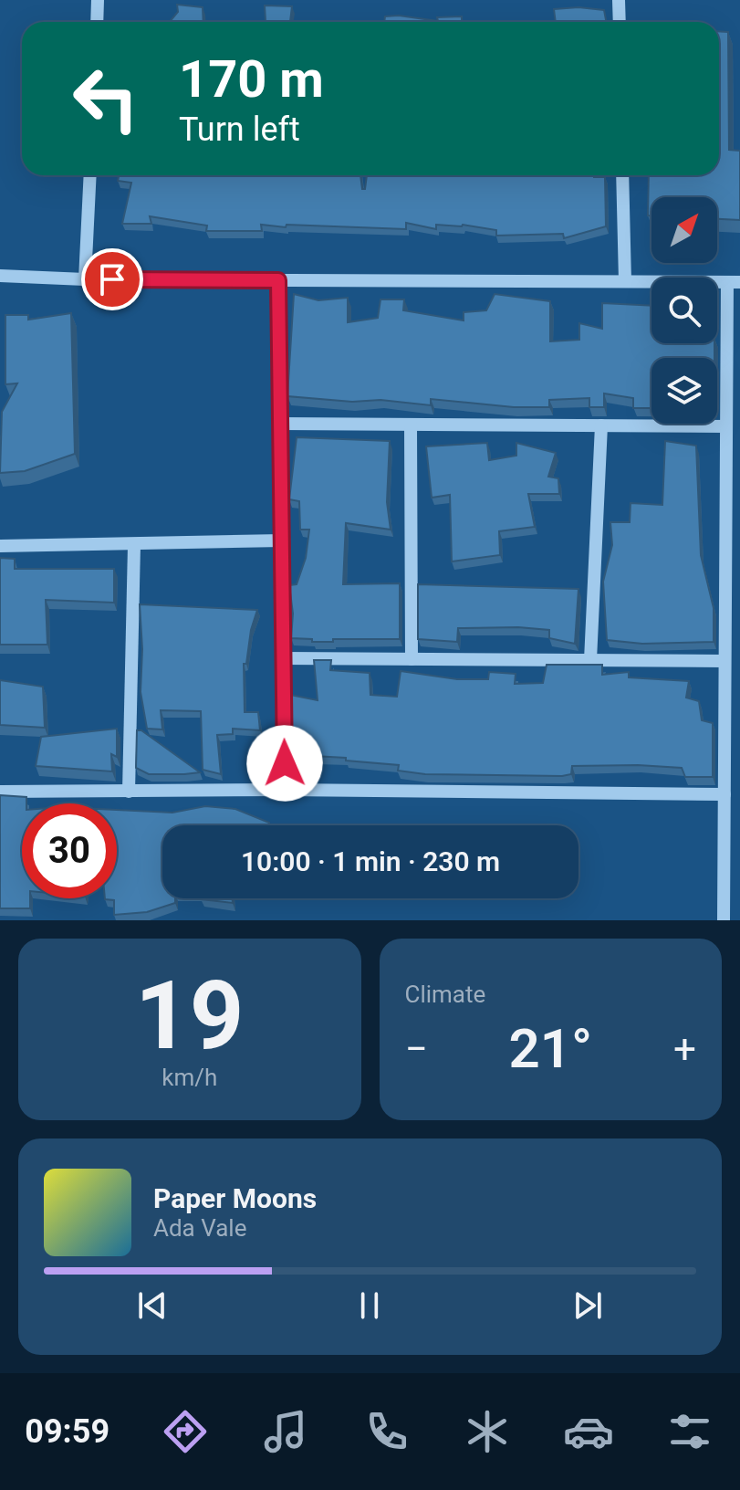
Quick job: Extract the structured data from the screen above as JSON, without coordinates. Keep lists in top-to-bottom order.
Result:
{
  "north": "top right",
  "page": {
    "turn": ["170 m", "Turn left"],
    "limit": "30",
    "trip": "10:00 · 1 min · 230 m",
    "tile": [
      ["19", "km/h"],
      "Climate"
    ],
    "heat": ["−", "21°", "+"],
    "song": ["Paper Moons", "Ada Vale"],
    "tabs": "09:59"
  }
}
